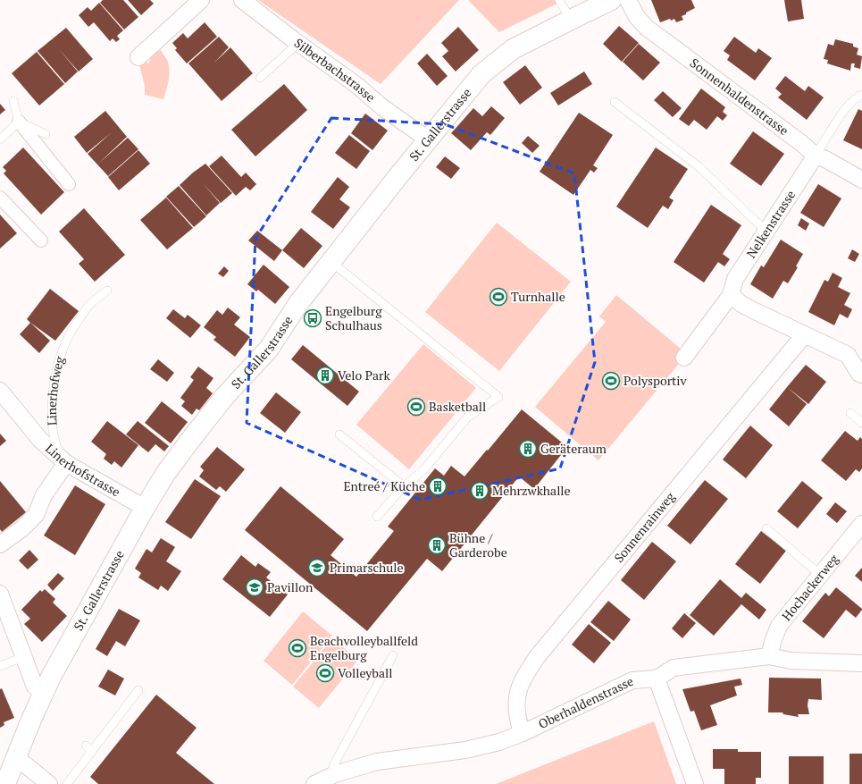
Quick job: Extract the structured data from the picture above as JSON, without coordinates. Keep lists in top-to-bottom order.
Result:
{
  "streets": {
    "street": [
      "Silberbachstrasse",
      "Sonnenhaldenstrasse",
      "St. Gallerstrasse",
      "Nelkenstrasse",
      "Linerhofstrasse",
      "Sonnenrainweg",
      "Hochackerweg",
      "Oberhaldenstrasse"
    ],
    "lane": ["Linerhofweg"]
  },
  "crossings": [
    ["Silberbachstrasse", "St. Gallerstrasse"],
    ["Sonnenhaldenstrasse", "Nelkenstrasse"],
    ["St. Gallerstrasse", "Linerhofstrasse"],
    ["Linerhofweg", "Linerhofstrasse"],
    ["Sonnenrainweg", "Oberhaldenstrasse"],
    ["Hochackerweg", "Oberhaldenstrasse"]
  ],
  "places": {
    "sports": [
      "Turnhalle",
      "Polysportiv",
      "Basketball",
      "Beachvolleyballfeld Engelburg",
      "Volleyball"
    ],
    "bus stop": ["Engelburg Schulhaus"],
    "building": [
      "Velo Park",
      "Geräteraum",
      "Entreé / Küche",
      "Mehrzwkhalle",
      "Bühne / Garderobe"
    ],
    "school or university": ["Primarschule", "Pavillon"]
  }
}
